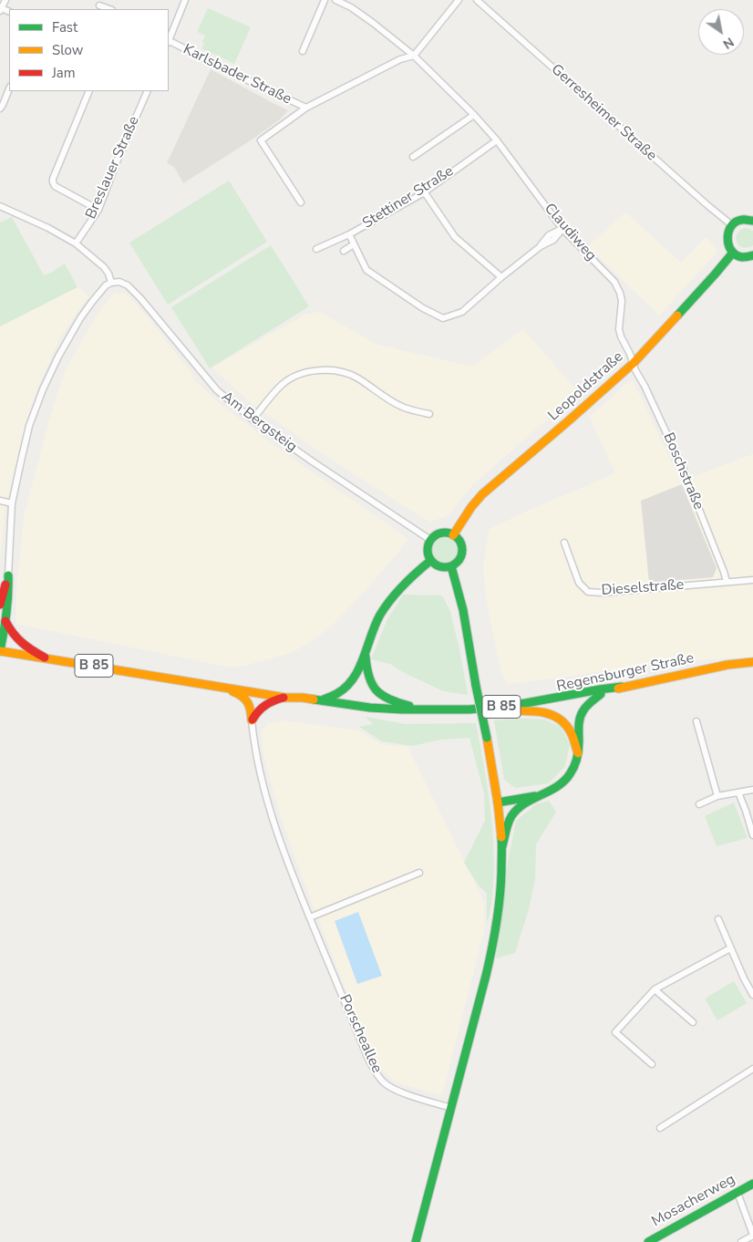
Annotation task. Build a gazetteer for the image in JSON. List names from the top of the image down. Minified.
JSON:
{"streets":{"main road":["Leopoldstraße","B 85","Regensburger Straße","Mosacherweg"],"street":["Karlsbader Straße","Gerresheimer Straße","Breslauer Straße","Stettiner Straße","Claudiweg","Am Bergsteig","Boschstraße","Dieselstraße","Porscheallee"]},"crossings":[["Stettiner Straße","Claudiweg"],["Claudiweg","Leopoldstraße"],["Claudiweg","Boschstraße"],["Leopoldstraße","Am Bergsteig"],["Leopoldstraße","Boschstraße"],["Boschstraße","Dieselstraße"],["B 85","Regensburger Straße"]],"legend":["Fast","Slow","Jam"],"north":"bottom right"}
